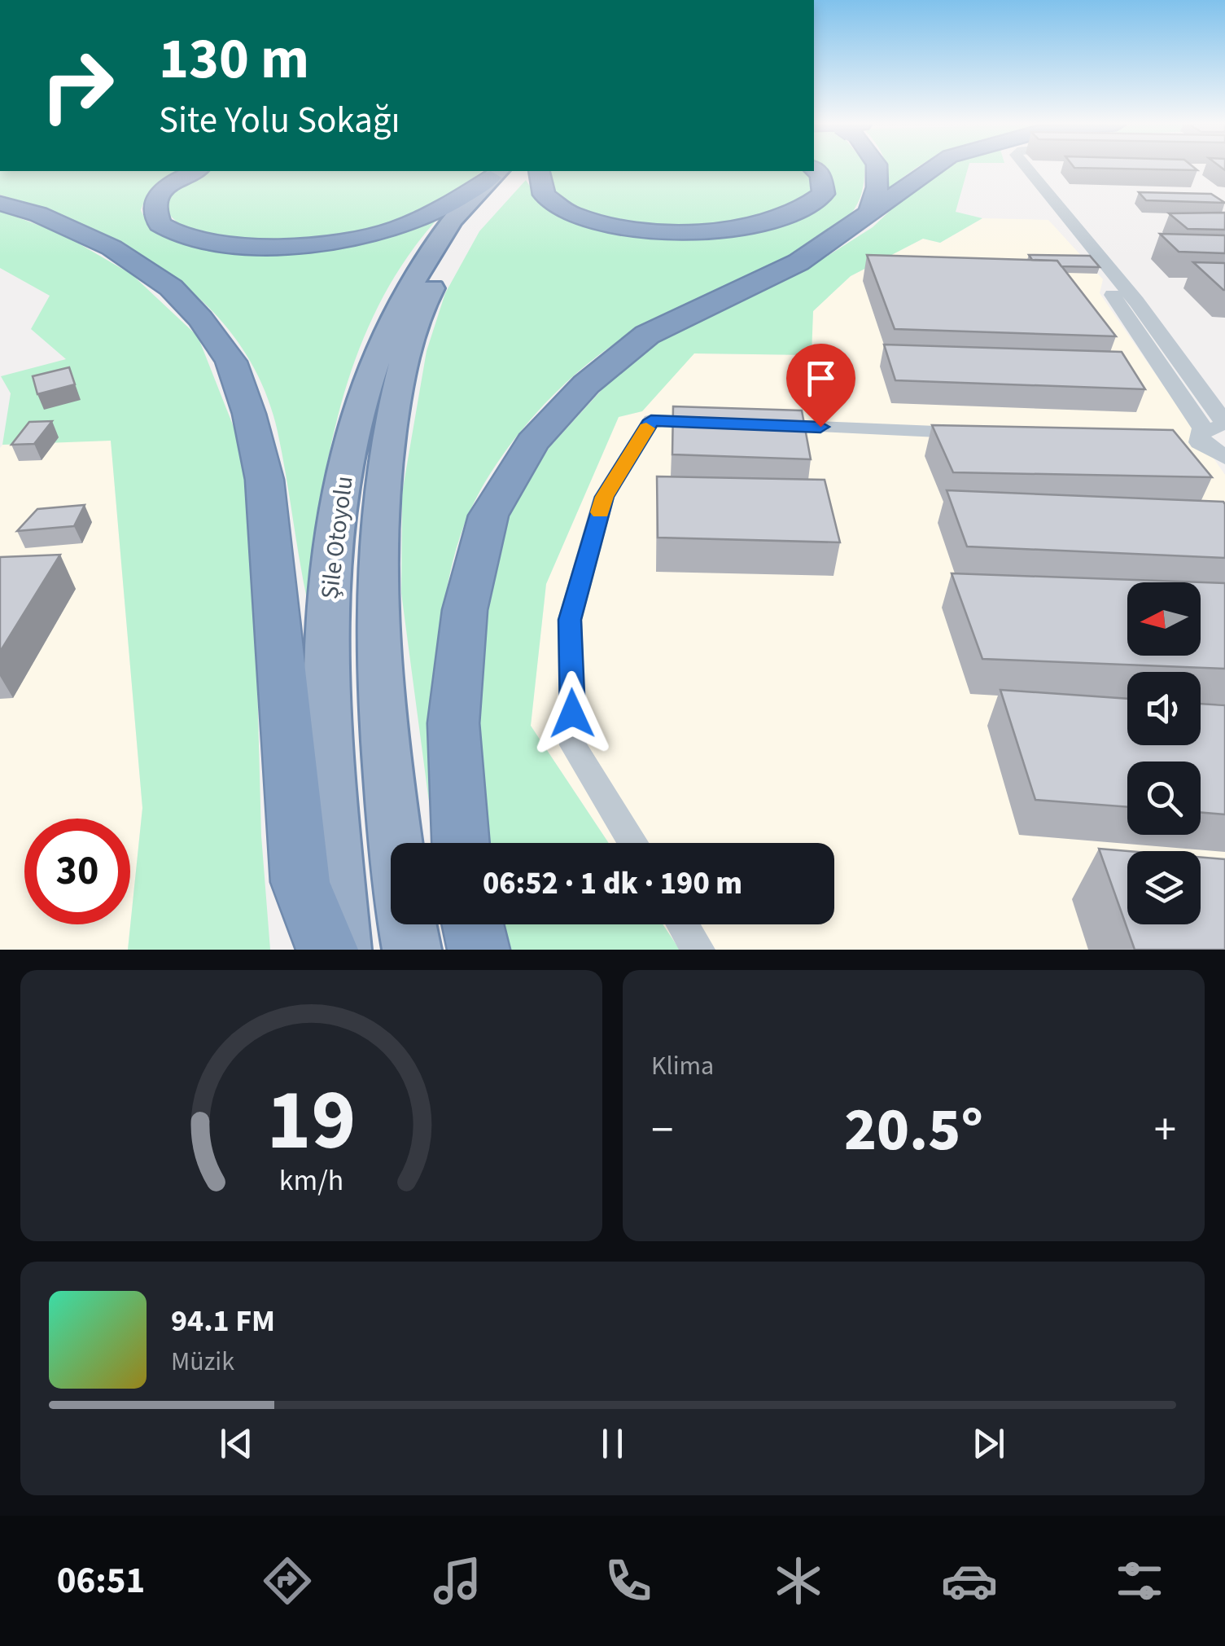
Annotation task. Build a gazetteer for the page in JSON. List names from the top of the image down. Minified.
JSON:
{"streets":{"highway":["Şile Otoyolu"]},"north":"left","page":{"turn":["130 m","Site Yolu Sokağı"],"limit":"30","trip":"06:52 · 1 dk · 190 m","tile":"Klima","heat":["−","20.5°","+"],"song":["94.1 FM","Müzik"],"tabs":"06:51","gauge":["19","km/h"]}}
